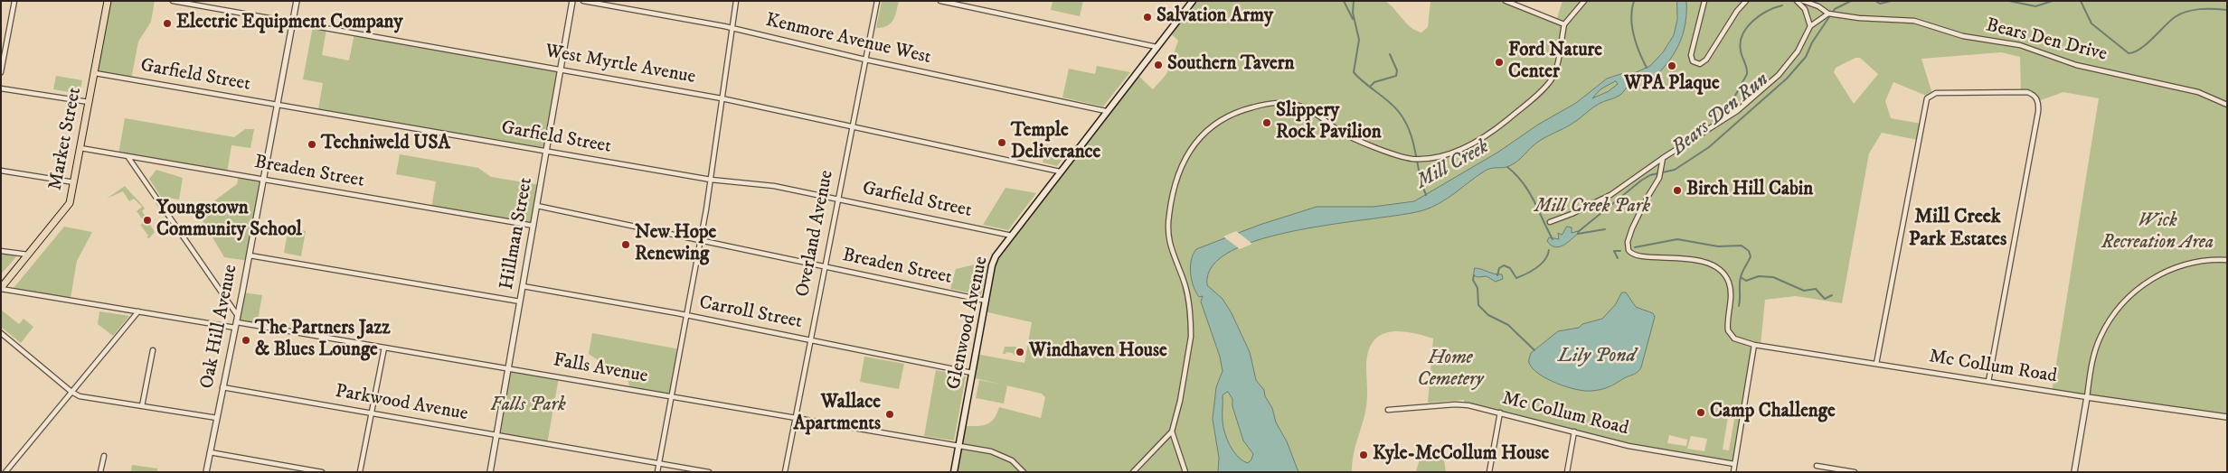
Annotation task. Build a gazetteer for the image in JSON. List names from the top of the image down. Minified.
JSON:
{"streets":{"main road":["Market Street","Glenwood Avenue"],"street":["Kenmore Avenue West","Bears Den Drive","West Myrtle Avenue","Garfield Street","Breaden Street","Hillman Street","Overland Avenue","Carroll Street","Oak Hill Avenue","Mc Collum Road","Falls Avenue","Parkwood Avenue"]},"crossings":[["Kenmore Avenue West","Overland Avenue"],["Kenmore Avenue West","Glenwood Avenue"],["West Myrtle Avenue","Hillman Street"],["West Myrtle Avenue","Overland Avenue"],["West Myrtle Avenue","Glenwood Avenue"],["West Myrtle Avenue","Oak Hill Avenue"],["Garfield Street","Market Street"],["Garfield Street","Hillman Street"],["Garfield Street","Overland Avenue"],["Garfield Street","Glenwood Avenue"],["Garfield Street","Oak Hill Avenue"],["Market Street","Breaden Street"],["Market Street","Falls Avenue"],["Breaden Street","Hillman Street"],["Breaden Street","Overland Avenue"],["Breaden Street","Glenwood Avenue"],["Breaden Street","Oak Hill Avenue"],["Hillman Street","Carroll Street"],["Hillman Street","Falls Avenue"],["Hillman Street","Parkwood Avenue"],["Overland Avenue","Carroll Street"],["Overland Avenue","Falls Avenue"],["Carroll Street","Glenwood Avenue"],["Glenwood Avenue","Falls Avenue"],["Oak Hill Avenue","Falls Avenue"],["Oak Hill Avenue","Parkwood Avenue"]],"districts":["Mill Creek Park Estates"],"water":["Bears Den Run","Mill Creek","Lily Pond"],"parks":["Mill Creek Park","Wick Recreation Area","Home Cemetery","Falls Park"],"places":["Salvation Army","Electric Equipment Company","Ford Nature Center","Southern Tavern","WPA Plaque","Slippery Rock Pavilion","Temple Deliverance","Techniweld USA","Birch Hill Cabin","Youngstown Community School","New Hope Renewing","The Partners Jazz & Blues Lounge","Windhaven House","Camp Challenge","Wallace Apartments","Kyle-McCollum House"]}
